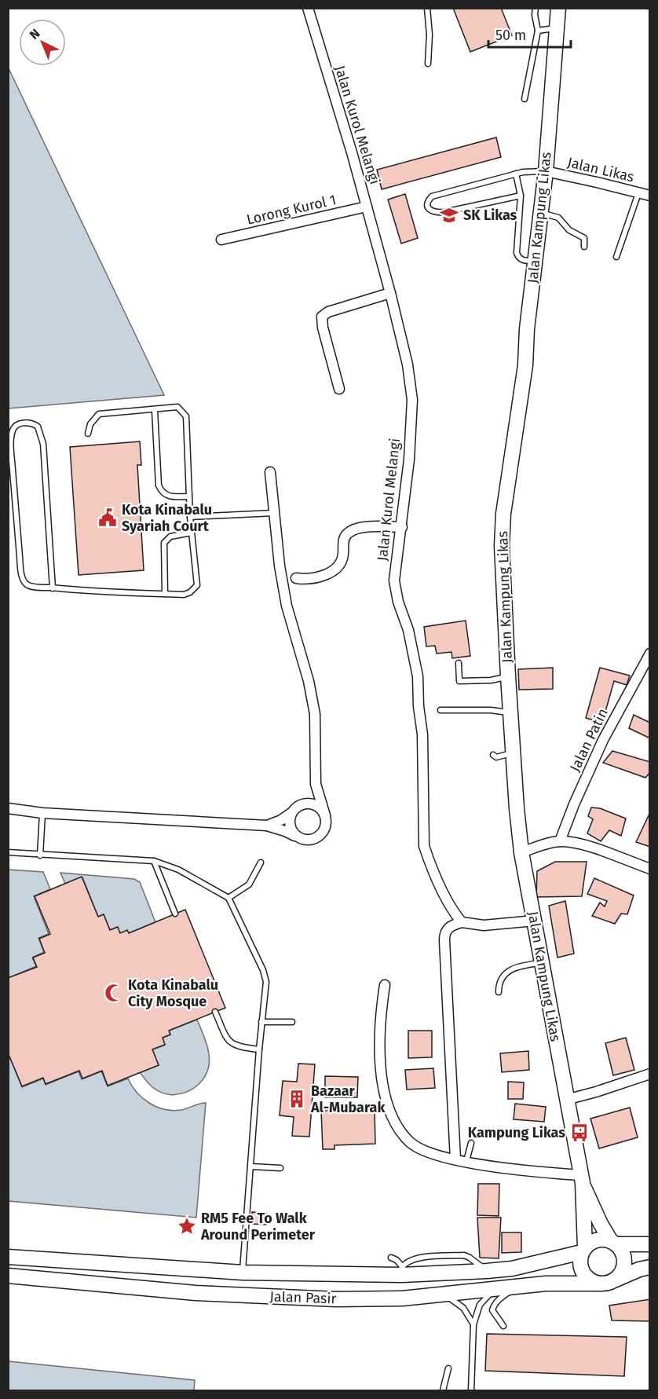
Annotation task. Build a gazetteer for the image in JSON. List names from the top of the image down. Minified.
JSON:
{"streets":{"main road":["Jalan Kampung Likas","Jalan Pasir"],"street":["Jalan Kurol Melangi","Jalan Likas","Lorong Kurol 1","Jalan Patin"]},"crossings":[["Jalan Kurol Melangi","Lorong Kurol 1"],["Jalan Likas","Jalan Kampung Likas"],["Jalan Kampung Likas","Jalan Pasir"]],"places":{"school or university":["SK Likas"],"public building":["Kota Kinabalu Syariah Court"],"mosque":["Kota Kinabalu City Mosque"],"building":["Bazaar Al-Mubarak"],"bus stop":["Kampung Likas"],"place":["RM5 Fee To Walk Around Perimeter"]},"scale_bar":"50 m","north":"top left"}
